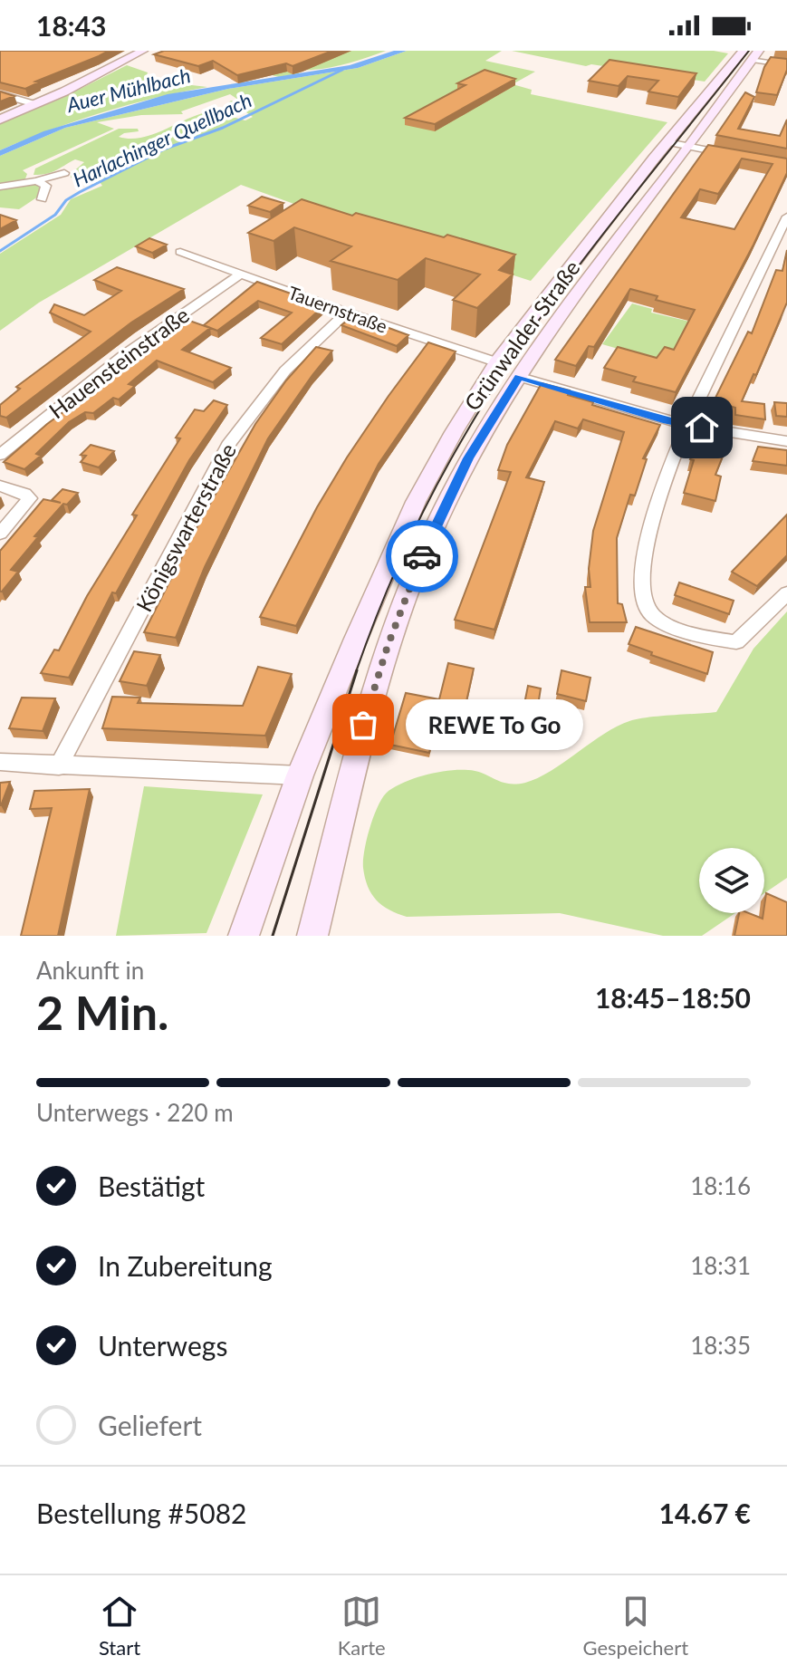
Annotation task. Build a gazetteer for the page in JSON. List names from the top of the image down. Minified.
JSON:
{"streets":{"main road":["Grünwalder Straße"],"street":["Tauernstraße","Hauensteinstraße","Königswarterstraße"]},"crossings":[["Tauernstraße","Grünwalder Straße"],["Tauernstraße","Hauensteinstraße"],["Tauernstraße","Königswarterstraße"]],"water":["Auer Mühlbach","Harlachinger Quellbach"],"places":["REWE To Go"],"page":{"status":"18:43","bubble":"REWE To Go","heading":["2 Min.","Ankunft in","18:45–18:50"],"panel":["Bestellung #5082","14.67 €"],"bar":"Unterwegs · 220 m","list":[["Bestätigt","18:16"],["In Zubereitung","18:31"],["Unterwegs","18:35"],"Geliefert"],"tabs":["Start","Karte","Gespeichert"]}}
